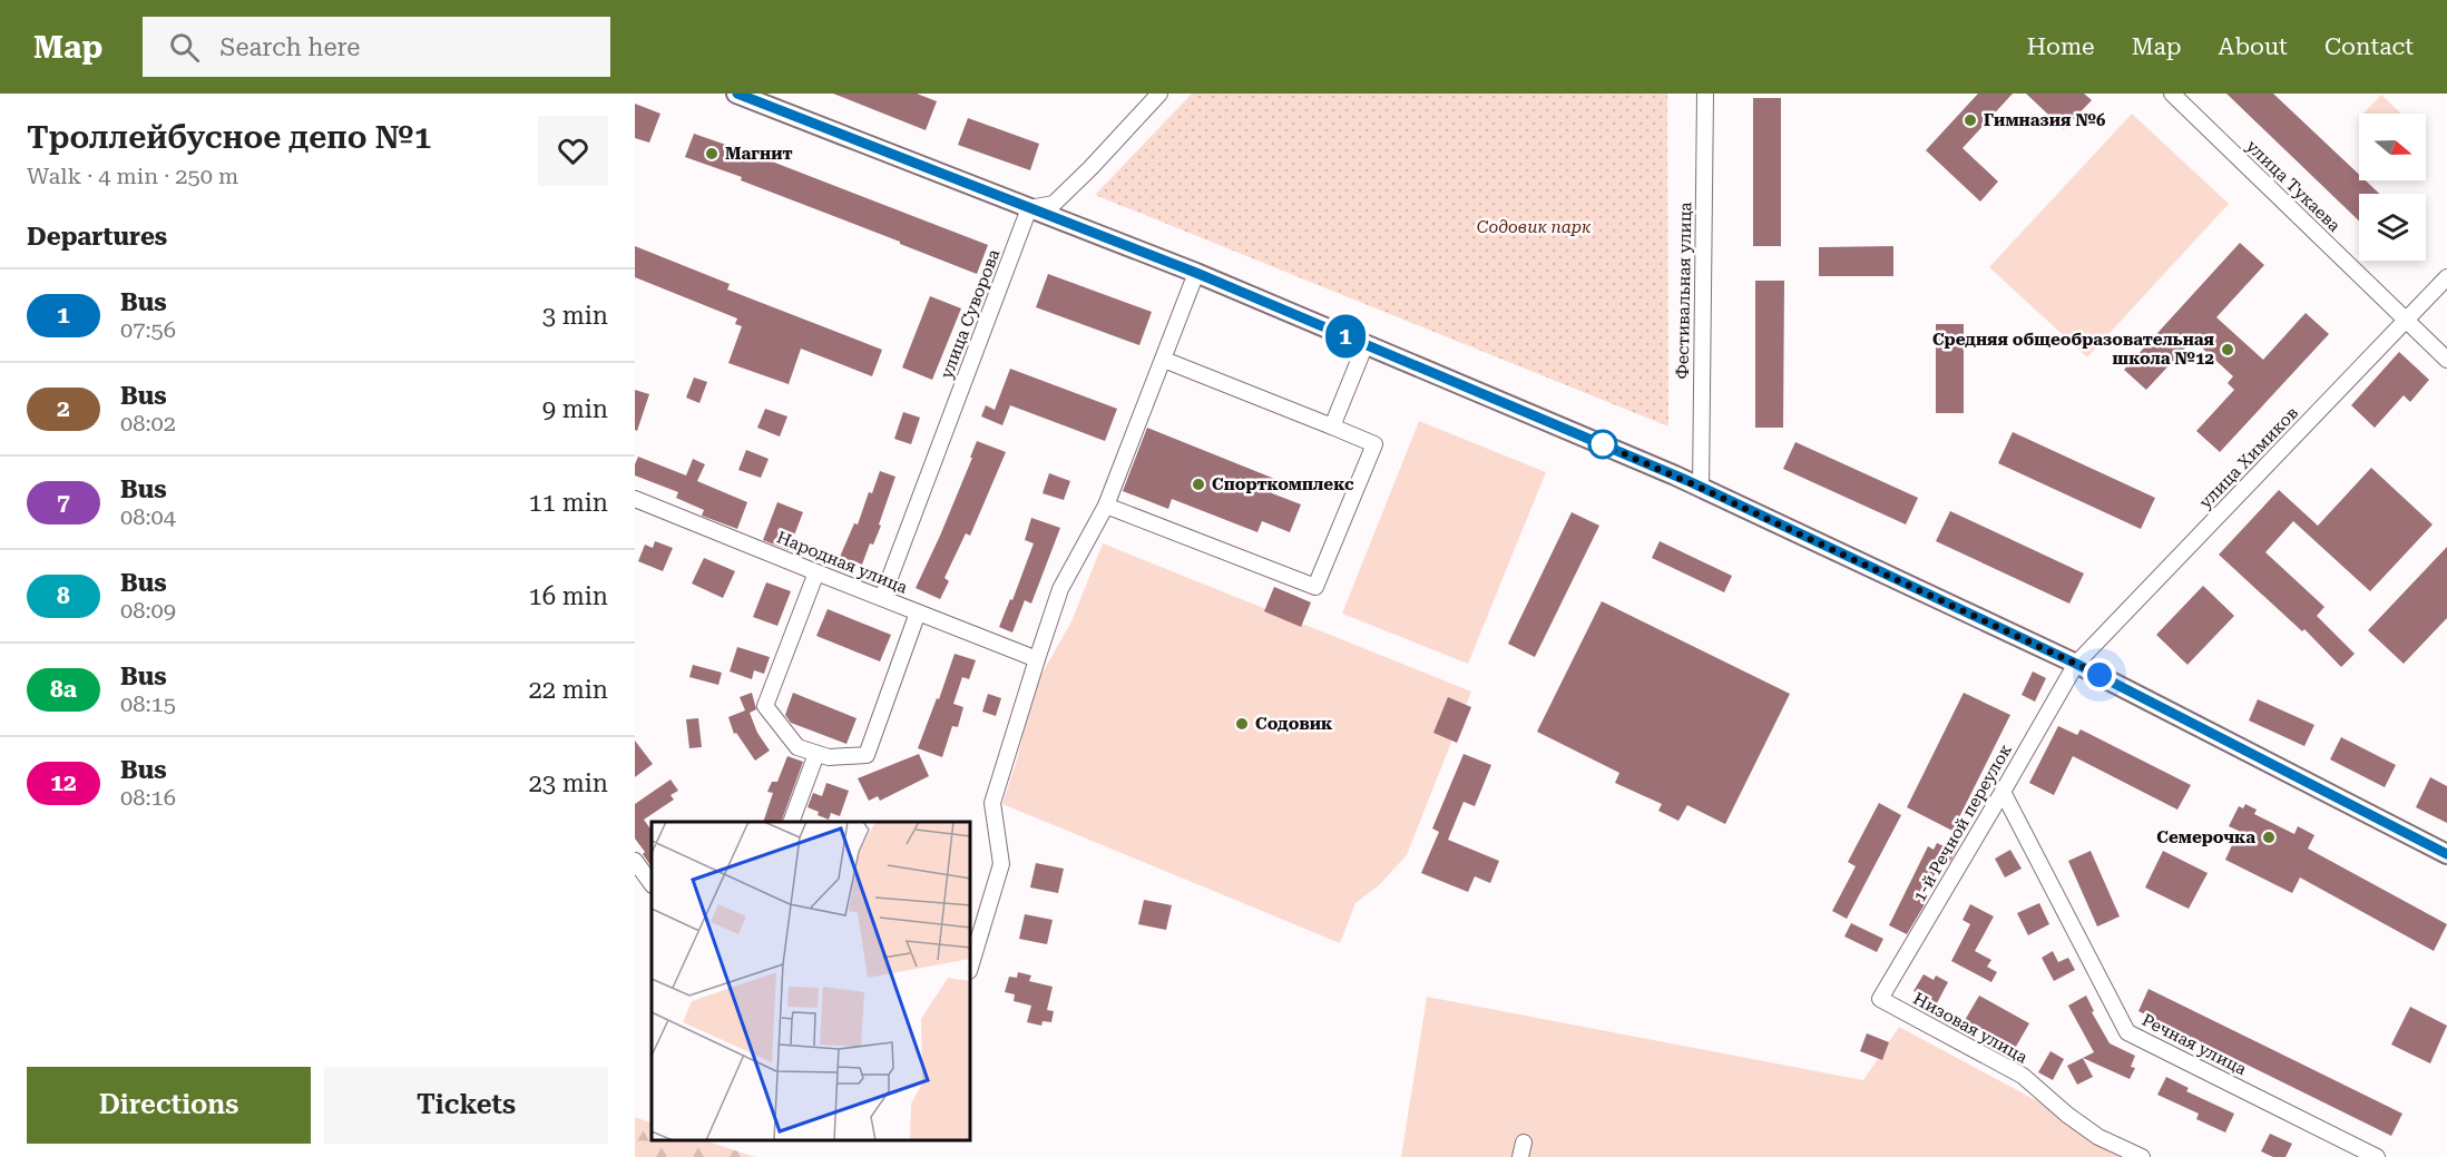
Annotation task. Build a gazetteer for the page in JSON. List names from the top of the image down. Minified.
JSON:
{"streets":{"street":["улица Тукаева","Фестивальная улица","улица Суворова","улица Химиков","Народная улица","1-й Речной переулок","Низовая улица","Речная улица"]},"crossings":[["улица Тукаева","улица Химиков"],["улица Суворова","Народная улица"],["улица Химиков","1-й Речной переулок"],["1-й Речной переулок","Низовая улица"],["1-й Речной переулок","Речная улица"]],"parks":["Содовик парк"],"places":["Гимназия №6","Магнит","Средняя общеобразовательная школа №12","Спорткомплекс","Содовик","Семерочка"],"lines":["bus line 1"],"north":"right","page":{"header":"Map","search":"Search here","nav":["Home","Map","About","Contact"],"heading":[["Троллейбусное депо №1","Walk · 4 min · 250 m"],"Departures"],"on_map":"1","list":[{"mark":"1","name":"Bus","note":"07:56","value":"3 min"},{"mark":"2","name":"Bus","note":"08:02","value":"9 min"},{"mark":"7","name":"Bus","note":"08:04","value":"11 min"},{"mark":"8","name":"Bus","note":"08:09","value":"16 min"},{"mark":"8а","name":"Bus","note":"08:15","value":"22 min"},{"mark":"12","name":"Bus","note":"08:16","value":"23 min"}],"buttons":["Directions","Tickets"]}}
